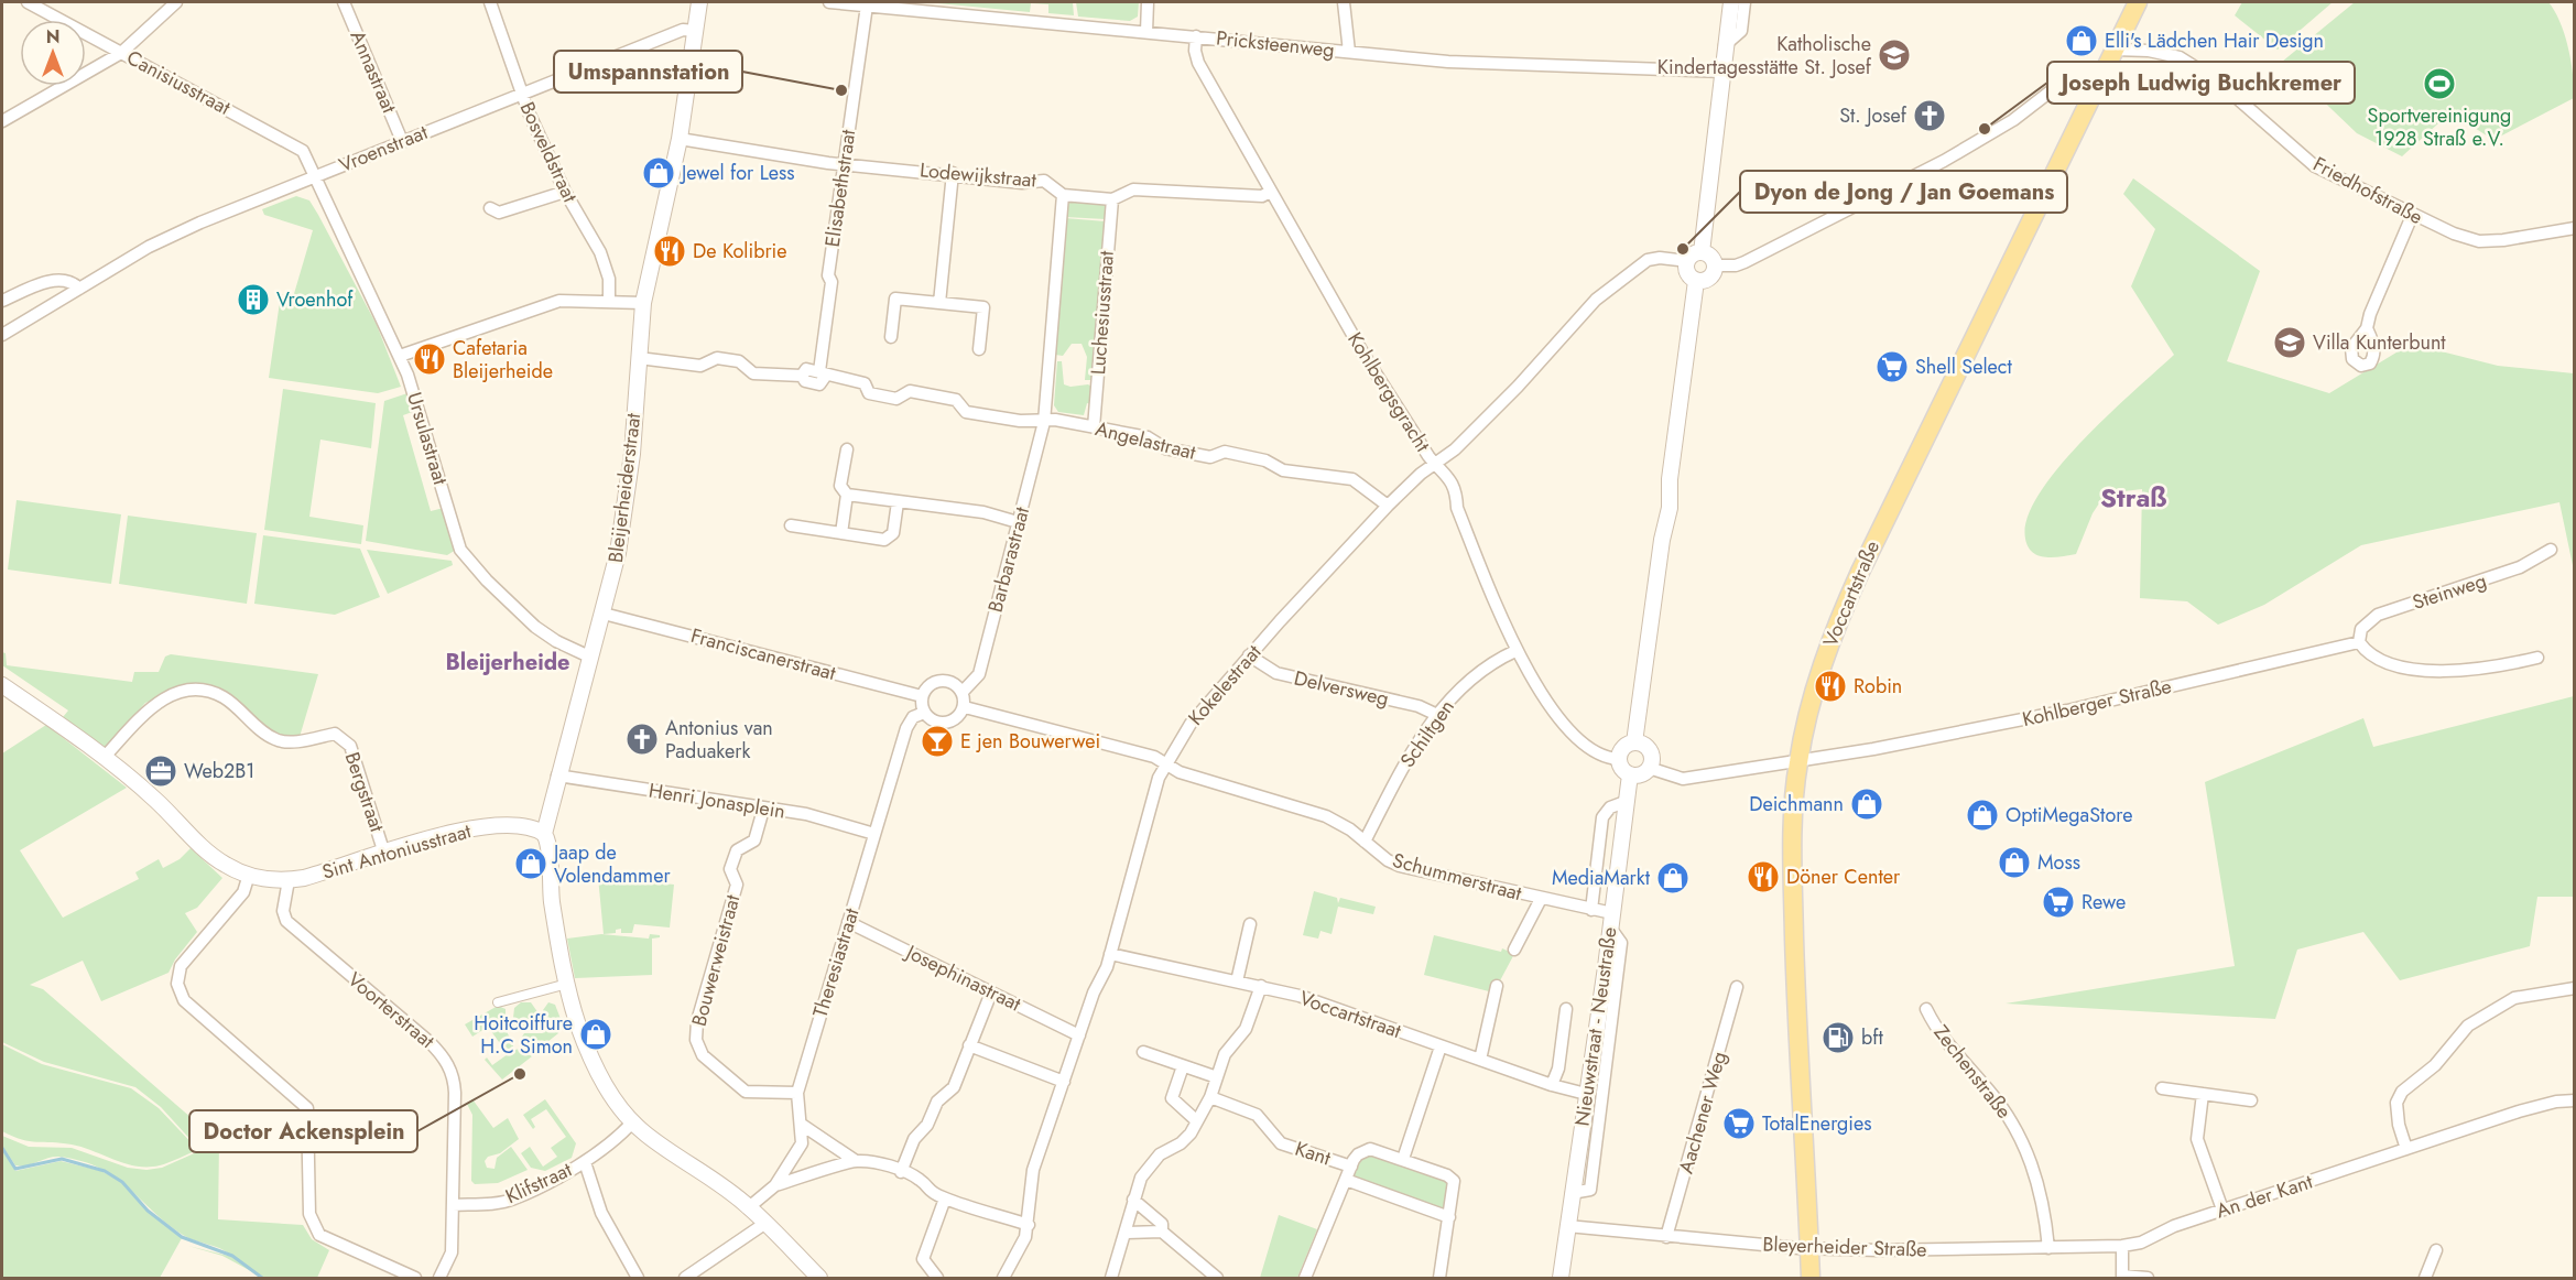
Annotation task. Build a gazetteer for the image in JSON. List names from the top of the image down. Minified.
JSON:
{"streets":{"main road":["Voccartstraße"],"street":["Pricksteenweg","Annastraat","Canisiusstraat","Vroenstraat","Bosveldstraat","Lodewijkstraat","Elisabethstraat","Friedhofstraße","Luchesiusstraat","Kohlbergsgracht","Ursulastraat","Angelastraat","Bleijerheiderstraat","Barbarastraat","Steinweg","Franciscanerstraat","Kokelestraat","Delversweg","Kohlberger Straße","Schiltgen","Bergstraat","Henri Jonasplein","Sint Antoniusstraat","Schummerstraat","Bouwerweistraat","Theresiastraat","Josephinastraat","Voorterstraat","Voccartstraat","Nieuwstraat - Neustraße","Zechenstraße","Aachener Weg","Kant","Klifstraat","An der Kant","Bleyerheider Straße"]},"crossings":[["Pricksteenweg","Elisabethstraat"],["Pricksteenweg","Kohlbergsgracht"],["Annastraat","Vroenstraat"],["Canisiusstraat","Vroenstraat"],["Canisiusstraat","Ursulastraat"],["Vroenstraat","Bosveldstraat"],["Vroenstraat","Ursulastraat"],["Vroenstraat","Bleijerheiderstraat"],["Lodewijkstraat","Elisabethstraat"],["Lodewijkstraat","Luchesiusstraat"],["Lodewijkstraat","Kohlbergsgracht"],["Lodewijkstraat","Bleijerheiderstraat"],["Elisabethstraat","Angelastraat"],["Friedhofstraße","Voccartstraße"],["Luchesiusstraat","Angelastraat"],["Kohlbergsgracht","Kokelestraat"],["Kohlbergsgracht","Kohlberger Straße"],["Kohlbergsgracht","Schiltgen"],["Kohlbergsgracht","Nieuwstraat - Neustraße"],["Ursulastraat","Bleijerheiderstraat"],["Angelastraat","Bleijerheiderstraat"],["Angelastraat","Barbarastraat"],["Angelastraat","Kokelestraat"],["Bleijerheiderstraat","Franciscanerstraat"],["Bleijerheiderstraat","Henri Jonasplein"],["Bleijerheiderstraat","Sint Antoniusstraat"],["Bleijerheiderstraat","Theresiastraat"],["Bleijerheiderstraat","Klifstraat"],["Barbarastraat","Franciscanerstraat"],["Barbarastraat","Theresiastraat"],["Steinweg","Kohlberger Straße"],["Voccartstraße","Kohlberger Straße"],["Voccartstraße","Bleyerheider Straße"],["Franciscanerstraat","Theresiastraat"],["Kokelestraat","Delversweg"],["Kokelestraat","Schummerstraat"],["Kokelestraat","Josephinastraat"],["Kokelestraat","Voccartstraat"],["Delversweg","Schiltgen"],["Kohlberger Straße","Nieuwstraat - Neustraße"],["Schiltgen","Schummerstraat"],["Bergstraat","Sint Antoniusstraat"],["Henri Jonasplein","Bouwerweistraat"],["Henri Jonasplein","Theresiastraat"],["Sint Antoniusstraat","Voorterstraat"],["Schummerstraat","Nieuwstraat - Neustraße"],["Bouwerweistraat","Theresiastraat"],["Theresiastraat","Josephinastraat"],["Voorterstraat","Klifstraat"],["Voccartstraat","Nieuwstraat - Neustraße"],["Nieuwstraat - Neustraße","Bleyerheider Straße"],["Zechenstraße","Bleyerheider Straße"],["Aachener Weg","Bleyerheider Straße"],["An der Kant","Bleyerheider Straße"]],"districts":["Straß","Bleijerheide"],"places":{"shop":["Elli's Lädchen Hair Design","Jewel for Less","Deichmann","OptiMegaStore","Moss","Jaap de Volendammer","MediaMarkt","Hoitcoiffure H.C Simon"],"school or university":["Katholische Kindertagesstätte St. Josef","Villa Kunterbunt"],"sports":["Sportvereinigung 1928 Straß e.V."],"other":["Umspannstation","Joseph Ludwig Buchkremer","Dyon de Jong / Jan Goemans","Doctor Ackensplein"],"church":["St. Josef","Antonius van Paduakerk"],"restaurant":["De Kolibrie","Cafetaria Bleijerheide","Robin","Döner Center"],"building":["Vroenhof"],"supermarket":["Shell Select","Rewe","TotalEnergies"],"bar":["E jen Bouwerwei"],"office":["Web2B1"],"fuel station":["bft"]},"north":"top"}
